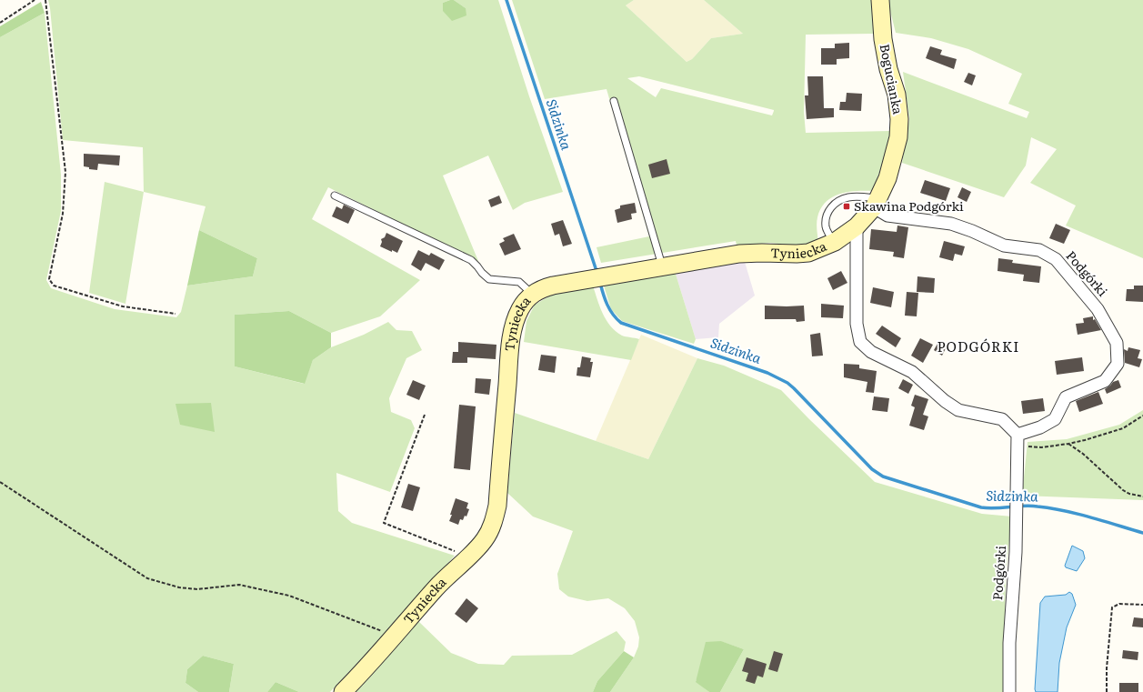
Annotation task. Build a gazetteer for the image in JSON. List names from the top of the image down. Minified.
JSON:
{"streets":{"street":["Bogucianka","Tyniecka","Podgórki"]},"crossings":[["Bogucianka","Tyniecka"],["Tyniecka","Podgórki"]],"districts":["PODGÓRKI"],"water":["Sidzinka"],"places":{"transit":["Skawina Podgórki"]}}
